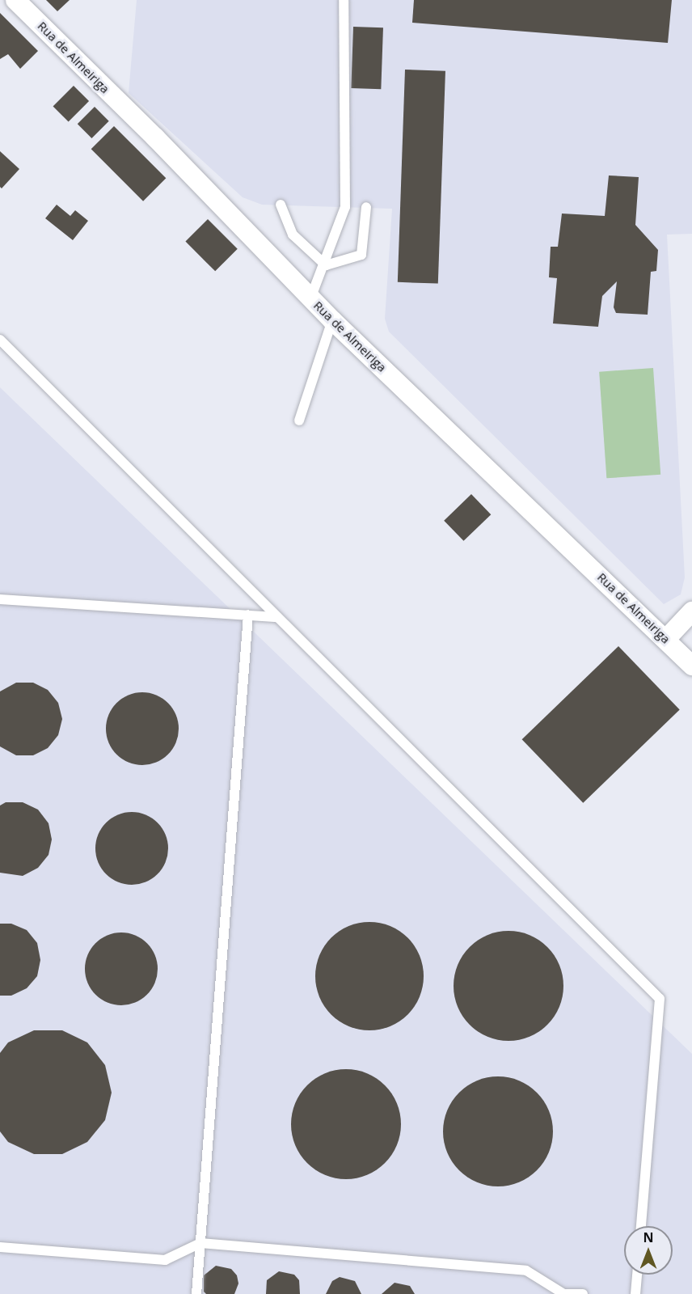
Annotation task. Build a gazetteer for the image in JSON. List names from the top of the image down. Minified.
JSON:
{"streets":{"street":["Rua de Almeiriga"]},"north":"top"}
